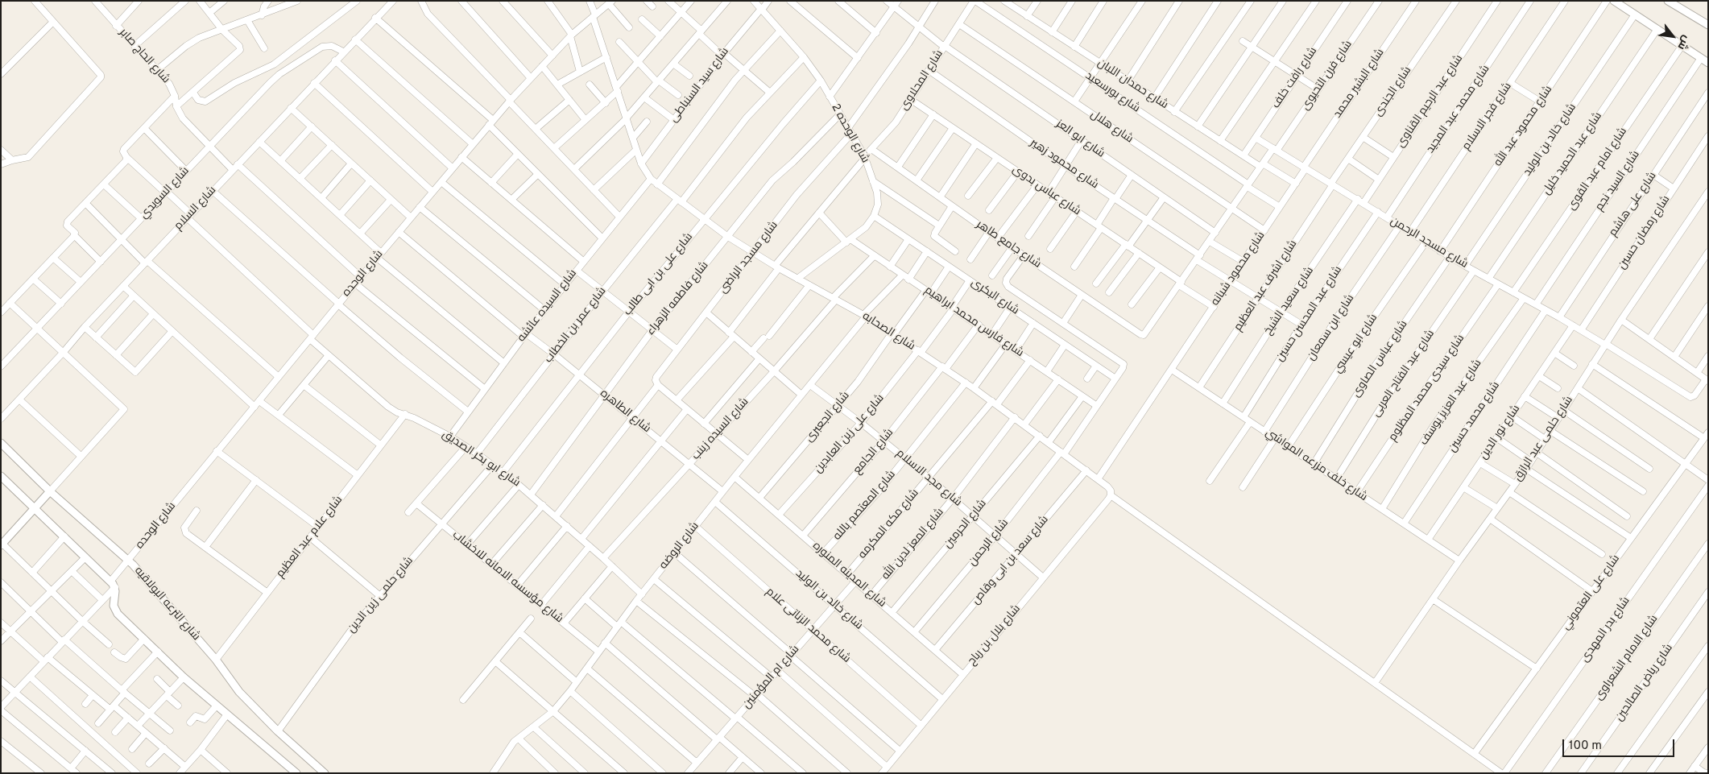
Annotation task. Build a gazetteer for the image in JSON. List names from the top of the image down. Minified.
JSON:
{"streets":{"street":["شارع الحاج صابر","شارع فرن التحيوى","شارع رافت خلف","شارع المحلاوى","شارع البشير محمد","شارع حمدان اللبان","شارع سيد السنباطى","شارع الجندى","شارع بورسعيد","شارع عبد الرحيم القناوى","شارع محمد عبد المجيد","شارع فجر الاسلام","شارع محمود عبد الله","شارع هلال","شارع الوحده 2","شارع ابو العز","شارع خالد بن الوليد","شارع عبد الحميد خليل","شارع محمود زهير","شارع امام عبد القوى","شارع السيد نجم","شارع عباس بدوى","شارع السويدي","شارع على هاشم","شارع السلام","شارع رمضان حسين","شارع مسجد الرحمن","شارع جامع طاهر","شارع مسجد الراضى","شارع محمود شبانه","شارع الوحده","شارع على بن ابى طالب","شارع اشرف عبد العظيم","شارع البكرى","شارع فاطمه الزهراء","شارع سعيد الشيخ","شارع السيده عائشه","شارع عبد المحسن حسين","شارع فارس محمد ابراهيم","شارع عمر بن الخطاب","شارع ابن سمعان","شارع الصحابه","شارع ابو عيسي","شارع عباس الصاوى","شارع عبد الفتاح العربى","شارع سيدى محمد المظلوم","شارع عبد العزيز يوسف","شارع الطاهره","شارع الجعبرى","شارع محمد حسين","شارع السيده زينب","شارع نور الدين","شارع على زين العابدين","شارع حلمى عبد الرازق","شارع الجامع","شارع ابو بكر الصديق","شارع خلف مزرعه المواشي","شارع مجد الاسلام","شارع المعتصم بالله","شارع مكه المكرمه","شارع الحرمين","شارع علام عبد العظيم","شارع الرحمن","شارع المعز لدين الله","شارع الروضه","شارع سعد بن ابى وقاص","شارع المدينه المنوره","شارع مؤسسه الامانه للاخشاب","شارع على العتموني","شارع حلمى زين الدين","شارع الترعه البولاقيه","شارع محمد الزناتى علام","شارع بدر المهدى","شارع بلال بن رباح","شارع الامام الشعراوى","شارع ام المؤمنين","شارع رياض الصالحين"]},"crossings":[["شارع الحاج صابر","شارع السويدي"],["شارع الحاج صابر","شارع السلام"],["شارع فرن التحيوى","شارع حمدان اللبان"],["شارع فرن التحيوى","شارع بورسعيد"],["شارع فرن التحيوى","شارع هلال"],["شارع فرن التحيوى","شارع ابو العز"],["شارع فرن التحيوى","شارع محمود زهير"],["شارع فرن التحيوى","شارع عباس بدوى"],["شارع فرن التحيوى","شارع مسجد الرحمن"],["شارع فرن التحيوى","شارع جامع طاهر"],["شارع رافت خلف","شارع حمدان اللبان"],["شارع رافت خلف","شارع مسجد الرحمن"],["شارع المحلاوى","شارع بورسعيد"],["شارع المحلاوى","شارع هلال"],["شارع المحلاوى","شارع الوحده 2"],["شارع المحلاوى","شارع ابو العز"],["شارع المحلاوى","شارع محمود زهير"],["شارع المحلاوى","شارع عباس بدوى"],["شارع المحلاوى","شارع جامع طاهر"],["شارع المحلاوى","شارع فارس محمد ابراهيم"],["شارع المحلاوى","شارع الصحابه"],["شارع البشير محمد","شارع مسجد الرحمن"],["شارع البشير محمد","شارع محمود شبانه"],["شارع حمدان اللبان","شارع محمود شبانه"],["شارع سيد السنباطى","شارع الوحده 2"],["شارع سيد السنباطى","شارع الصحابه"],["شارع الجندى","شارع مسجد الرحمن"],["شارع الجندى","شارع اشرف عبد العظيم"],["شارع بورسعيد","شارع محمود شبانه"],["شارع عبد الرحيم القناوى","شارع مسجد الرحمن"],["شارع عبد الرحيم القناوى","شارع سعيد الشيخ"],["شارع محمد عبد المجيد","شارع مسجد الرحمن"],["شارع فجر الاسلام","شارع مسجد الرحمن"],["شارع محمود عبد الله","شارع مسجد الرحمن"],["شارع هلال","شارع محمود شبانه"],["شارع الوحده 2","شارع مسجد الراضى"],["شارع الوحده 2","شارع على بن ابى طالب"],["شارع الوحده 2","شارع البكرى"],["شارع الوحده 2","شارع فاطمه الزهراء"],["شارع الوحده 2","شارع عمر بن الخطاب"],["شارع ابو العز","شارع مسجد الراضى"],["شارع خالد بن الوليد","شارع مسجد الرحمن"],["شارع خالد بن الوليد","شارع الروضه"],["شارع خالد بن الوليد","شارع بلال بن رباح"],["شارع خالد بن الوليد","شارع ام المؤمنين"],["شارع عبد الحميد خليل","شارع مسجد الرحمن"],["شارع محمود زهير","شارع محمود شبانه"],["شارع محمود زهير","شارع اشرف عبد العظيم"],["شارع محمود زهير","شارع سعيد الشيخ"],["شارع محمود زهير","شارع عبد المحسن حسين"],["شارع امام عبد القوى","شارع مسجد الرحمن"],["شارع السيد نجم","شارع مسجد الرحمن"],["شارع عباس بدوى","شارع محمود شبانه"],["شارع السويدي","شارع السلام"],["شارع السويدي","شارع ابو بكر الصديق"],["شارع على هاشم","شارع مسجد الرحمن"],["شارع السلام","شارع ابو بكر الصديق"],["شارع رمضان حسين","شارع مسجد الرحمن"],["شارع مسجد الرحمن","شارع محمود شبانه"],["شارع مسجد الرحمن","شارع اشرف عبد العظيم"],["شارع مسجد الرحمن","شارع سعيد الشيخ"],["شارع مسجد الرحمن","شارع عبد المحسن حسين"],["شارع مسجد الرحمن","شارع ابن سمعان"],["شارع مسجد الرحمن","شارع ابو عيسي"],["شارع مسجد الرحمن","شارع عباس الصاوى"],["شارع مسجد الرحمن","شارع عبد الفتاح العربى"],["شارع مسجد الرحمن","شارع سيدى محمد المظلوم"],["شارع مسجد الرحمن","شارع عبد العزيز يوسف"],["شارع مسجد الرحمن","شارع محمد حسين"],["شارع مسجد الرحمن","شارع نور الدين"],["شارع مسجد الرحمن","شارع حلمى عبد الرازق"],["شارع مسجد الراضى","شارع الصحابه"],["شارع محمود شبانه","شارع الصحابه"],["شارع محمود شبانه","شارع خلف مزرعه المواشي"],["شارع الوحده","شارع الصحابه"],["شارع الوحده","شارع الطاهره"],["شارع الوحده","شارع ابو بكر الصديق"],["شارع الوحده","شارع الترعه البولاقيه"],["شارع على بن ابى طالب","شارع الصحابه"],["شارع على بن ابى طالب","شارع الطاهره"],["شارع على بن ابى طالب","شارع ابو بكر الصديق"],["شارع اشرف عبد العظيم","شارع خلف مزرعه المواشي"],["شارع البكرى","شارع الجعبرى"],["شارع البكرى","شارع على زين العابدين"],["شارع البكرى","شارع الرحمن"],["شارع فاطمه الزهراء","شارع الصحابه"],["شارع فاطمه الزهراء","شارع الطاهره"],["شارع فاطمه الزهراء","شارع ابو بكر الصديق"],["شارع سعيد الشيخ","شارع خلف مزرعه المواشي"],["شارع السيده عائشه","شارع الصحابه"],["شارع السيده عائشه","شارع الطاهره"],["شارع السيده عائشه","شارع ابو بكر الصديق"],["شارع عبد المحسن حسين","شارع خلف مزرعه المواشي"],["شارع فارس محمد ابراهيم","شارع الجعبرى"],["شارع فارس محمد ابراهيم","شارع على زين العابدين"],["شارع فارس محمد ابراهيم","شارع الجامع"],["شارع فارس محمد ابراهيم","شارع مكه المكرمه"],["شارع فارس محمد ابراهيم","شارع الرحمن"],["شارع فارس محمد ابراهيم","شارع الروضه"],["شارع عمر بن الخطاب","شارع الصحابه"],["شارع عمر بن الخطاب","شارع الطاهره"],["شارع عمر بن الخطاب","شارع ابو بكر الصديق"],["شارع ابن سمعان","شارع خلف مزرعه المواشي"],["شارع الصحابه","شارع الجعبرى"],["شارع الصحابه","شارع السيده زينب"],["شارع الصحابه","شارع على زين العابدين"],["شارع الصحابه","شارع حلمى عبد الرازق"],["شارع الصحابه","شارع الجامع"],["شارع الصحابه","شارع المعتصم بالله"],["شارع الصحابه","شارع مكه المكرمه"],["شارع الصحابه","شارع الحرمين"],["شارع الصحابه","شارع الرحمن"],["شارع الصحابه","شارع المعز لدين الله"],["شارع الصحابه","شارع الروضه"],["شارع الصحابه","شارع سعد بن ابى وقاص"],["شارع الصحابه","شارع على العتموني"],["شارع الصحابه","شارع بلال بن رباح"],["شارع ابو عيسي","شارع خلف مزرعه المواشي"],["شارع عباس الصاوى","شارع خلف مزرعه المواشي"],["شارع عبد الفتاح العربى","شارع خلف مزرعه المواشي"],["شارع سيدى محمد المظلوم","شارع خلف مزرعه المواشي"],["شارع عبد العزيز يوسف","شارع خلف مزرعه المواشي"],["شارع الطاهره","شارع السيده زينب"],["شارع الطاهره","شارع الروضه"],["شارع الجعبرى","شارع مجد الاسلام"],["شارع الجعبرى","شارع المدينه المنوره"],["شارع محمد حسين","شارع خلف مزرعه المواشي"],["شارع السيده زينب","شارع ابو بكر الصديق"],["شارع نور الدين","شارع خلف مزرعه المواشي"],["شارع على زين العابدين","شارع مجد الاسلام"],["شارع على زين العابدين","شارع المدينه المنوره"],["شارع حلمى عبد الرازق","شارع خلف مزرعه المواشي"],["شارع الجامع","شارع مجد الاسلام"],["شارع الجامع","شارع المدينه المنوره"],["شارع ابو بكر الصديق","شارع علام عبد العظيم"],["شارع ابو بكر الصديق","شارع الروضه"],["شارع ابو بكر الصديق","شارع حلمى زين الدين"],["شارع مجد الاسلام","شارع المعتصم بالله"],["شارع مجد الاسلام","شارع مكه المكرمه"],["شارع مجد الاسلام","شارع الحرمين"],["شارع مجد الاسلام","شارع الرحمن"],["شارع مجد الاسلام","شارع المعز لدين الله"],["شارع مجد الاسلام","شارع الروضه"],["شارع مجد الاسلام","شارع سعد بن ابى وقاص"],["شارع مجد الاسلام","شارع بلال بن رباح"],["شارع المعتصم بالله","شارع المدينه المنوره"],["شارع مكه المكرمه","شارع المدينه المنوره"],["شارع الحرمين","شارع المدينه المنوره"],["شارع علام عبد العظيم","شارع الترعه البولاقيه"],["شارع الرحمن","شارع المدينه المنوره"],["شارع المعز لدين الله","شارع المدينه المنوره"],["شارع الروضه","شارع المدينه المنوره"],["شارع الروضه","شارع مؤسسه الامانه للاخشاب"],["شارع الروضه","شارع محمد الزناتى علام"],["شارع سعد بن ابى وقاص","شارع المدينه المنوره"],["شارع المدينه المنوره","شارع بلال بن رباح"],["شارع المدينه المنوره","شارع ام المؤمنين"],["شارع مؤسسه الامانه للاخشاب","شارع حلمى زين الدين"],["شارع حلمى زين الدين","شارع الترعه البولاقيه"],["شارع محمد الزناتى علام","شارع بلال بن رباح"],["شارع محمد الزناتى علام","شارع ام المؤمنين"]],"scale_bar":"100 m","north":"bottom right"}
